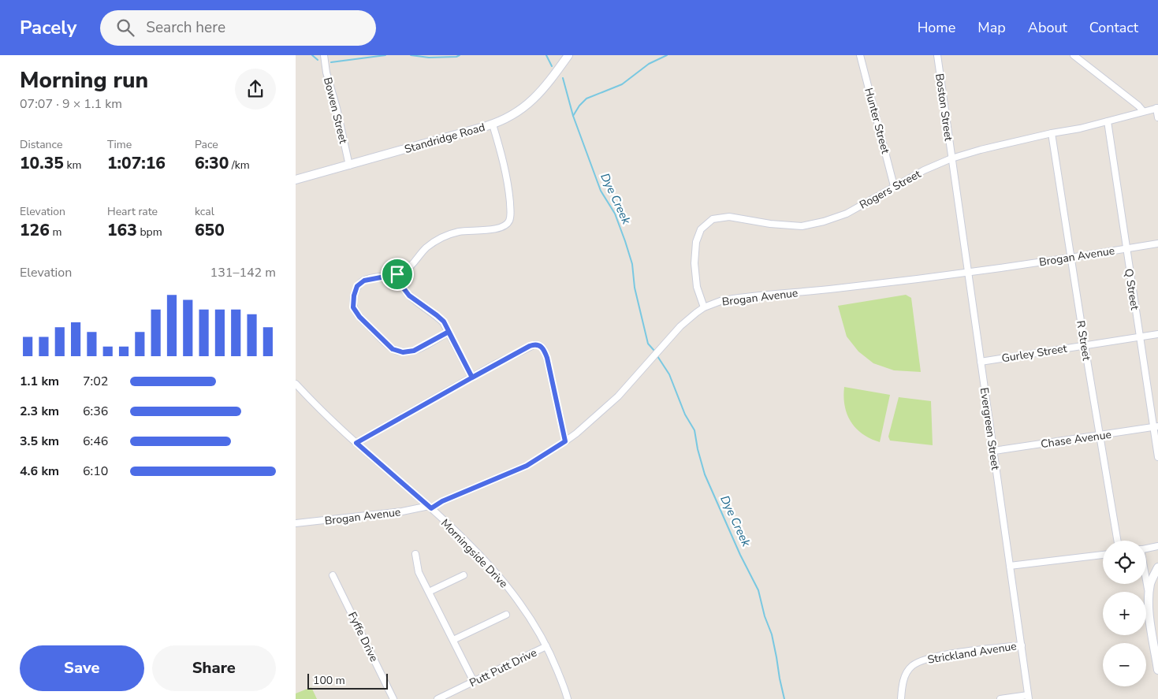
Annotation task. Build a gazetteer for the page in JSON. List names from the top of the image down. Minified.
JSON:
{"streets":{"street":["Boston Street","Bowen Street","Hunter Street","Standridge Road","Rogers Street","Brogan Avenue","Q Street","R Street","Gurley Street","Evergreen Street","Chase Avenue","Morningside Drive","Fyffe Drive","Strickland Avenue","Putt Putt Drive"]},"crossings":[["Boston Street","Rogers Street"],["Boston Street","Evergreen Street"],["Bowen Street","Standridge Road"],["Hunter Street","Rogers Street"],["Rogers Street","Brogan Avenue"],["Rogers Street","Q Street"],["Rogers Street","R Street"],["Rogers Street","Evergreen Street"],["Brogan Avenue","Q Street"],["Brogan Avenue","R Street"],["Brogan Avenue","Evergreen Street"],["Brogan Avenue","Morningside Drive"],["Q Street","Gurley Street"],["Q Street","Chase Avenue"],["R Street","Gurley Street"],["R Street","Chase Avenue"],["Gurley Street","Evergreen Street"],["Evergreen Street","Chase Avenue"],["Evergreen Street","Strickland Avenue"],["Morningside Drive","Putt Putt Drive"]],"water":["Dye Creek"],"scale_bar":"100 m","page":{"header":"Pacely","search":"Search here","nav":["Home","Map","About","Contact"],"heading":["Morning run","07:07 · 9 × 1.1 km"],"stats":[["Distance","10.35 km"],["Time","1:07:16"],["Pace","6:30 /km"],["Elevation","126 m"],["Heart rate","163 bpm"],["kcal","650"]],"chart":["Elevation","131–142 m"],"list":[{"name":"1.1 km","note":"7:02"},{"name":"2.3 km","note":"6:36"},{"name":"3.5 km","note":"6:46"},{"name":"4.6 km","note":"6:10"}],"map_buttons":["+","−"],"buttons":["Save","Share"],"scale":"100 m"}}
